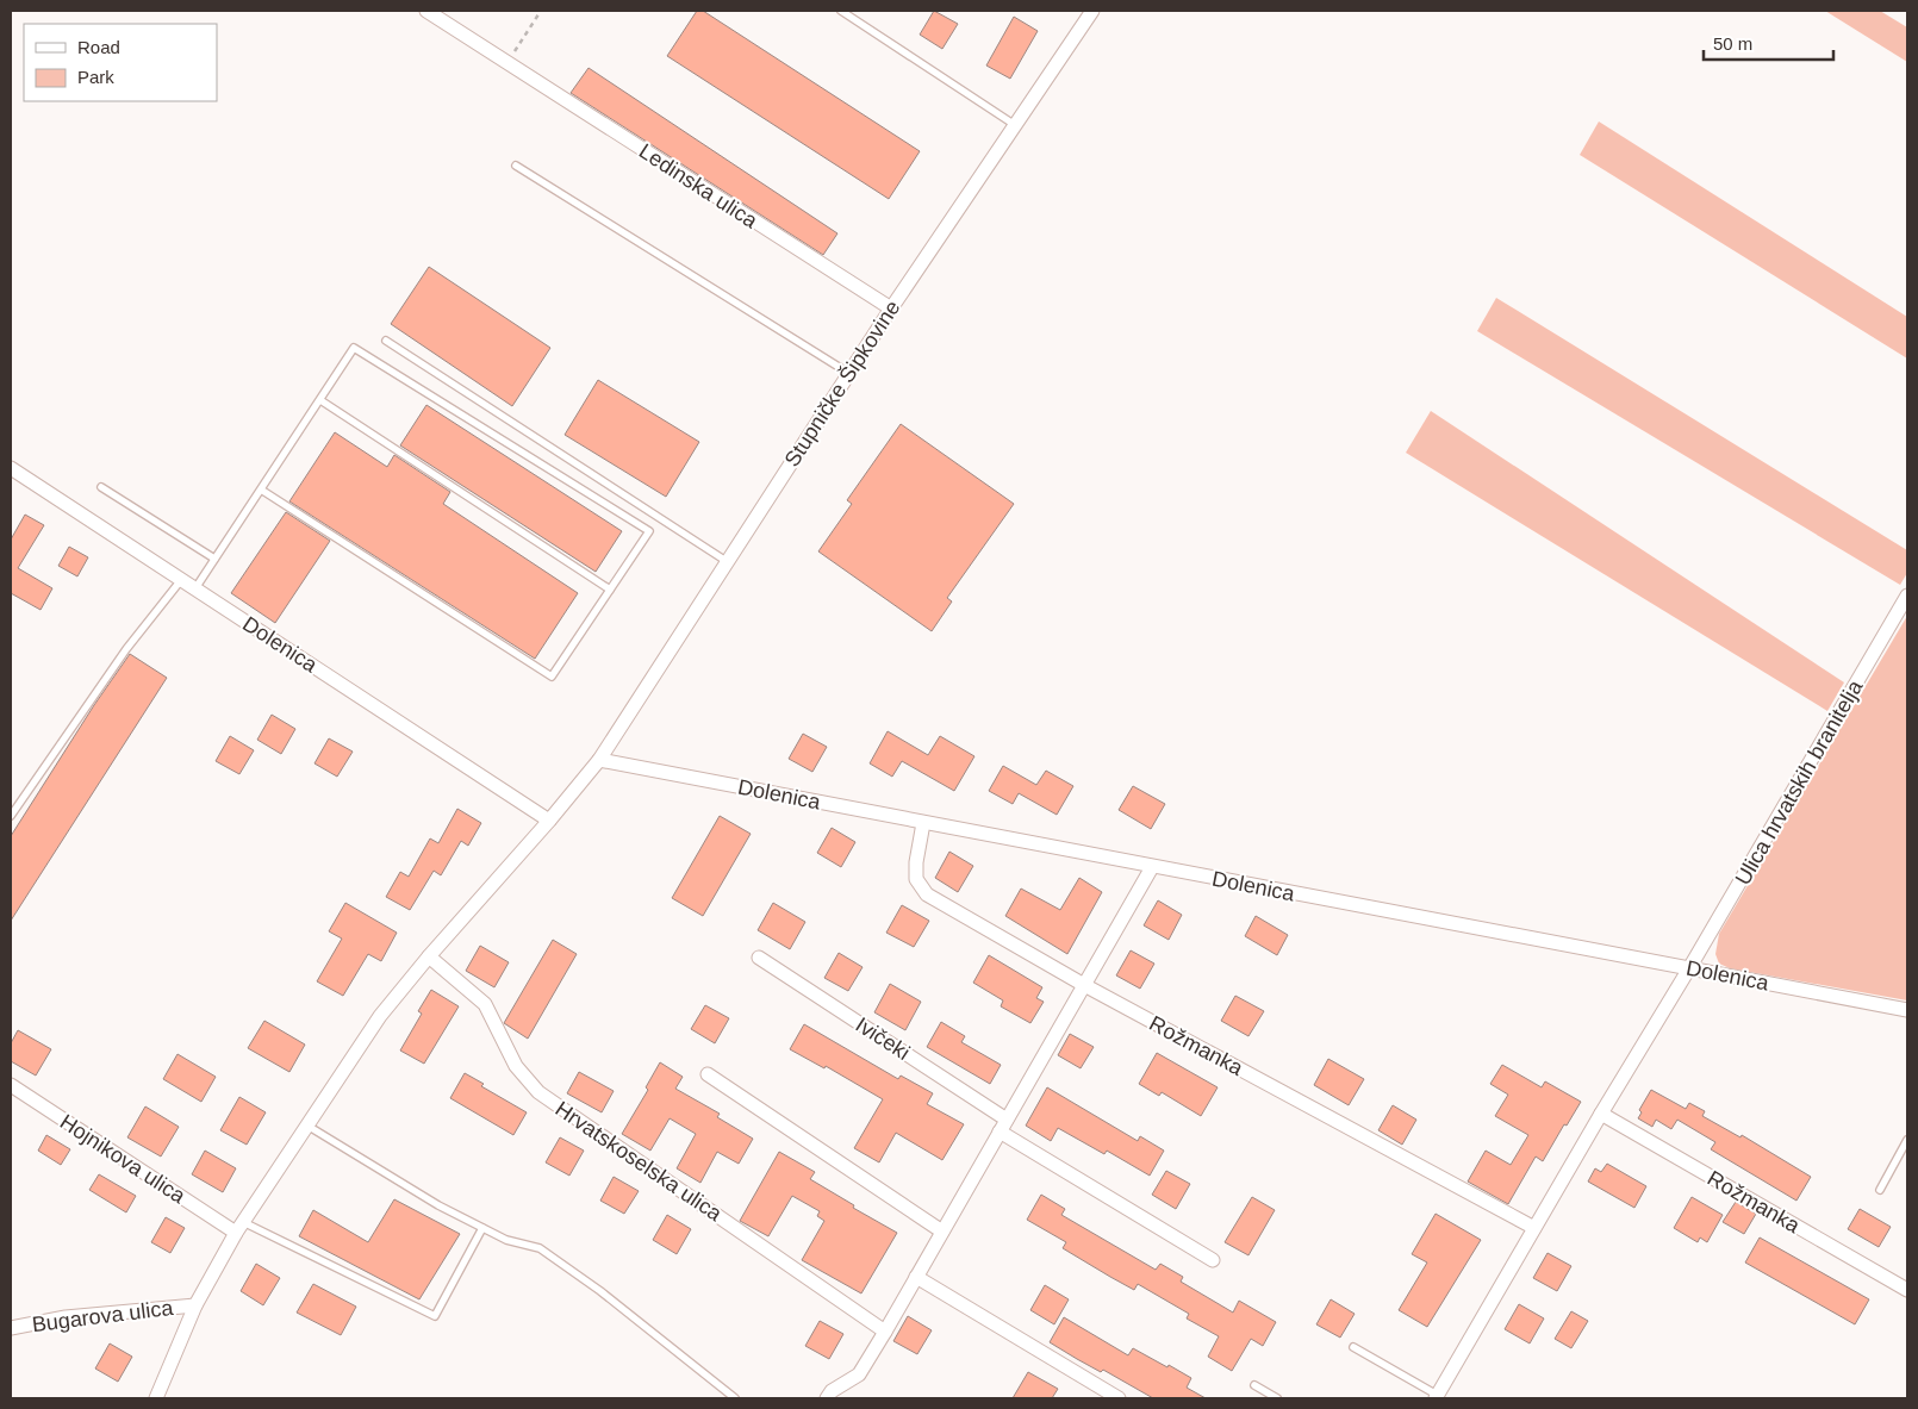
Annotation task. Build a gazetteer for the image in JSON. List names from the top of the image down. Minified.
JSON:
{"streets":{"street":["Ledinska ulica","Stupničke Šipkovine","Dolenica","Ulica hrvatskih branitelja","Ivičeki","Rožmanka","Hojnikova ulica","Hrvatskoselska ulica","Bugarova ulica"]},"crossings":[["Ledinska ulica","Stupničke Šipkovine"],["Stupničke Šipkovine","Dolenica"],["Dolenica","Ulica hrvatskih branitelja"],["Dolenica","Rožmanka"]],"legend":["Road","Park"],"scale_bar":"50 m"}
